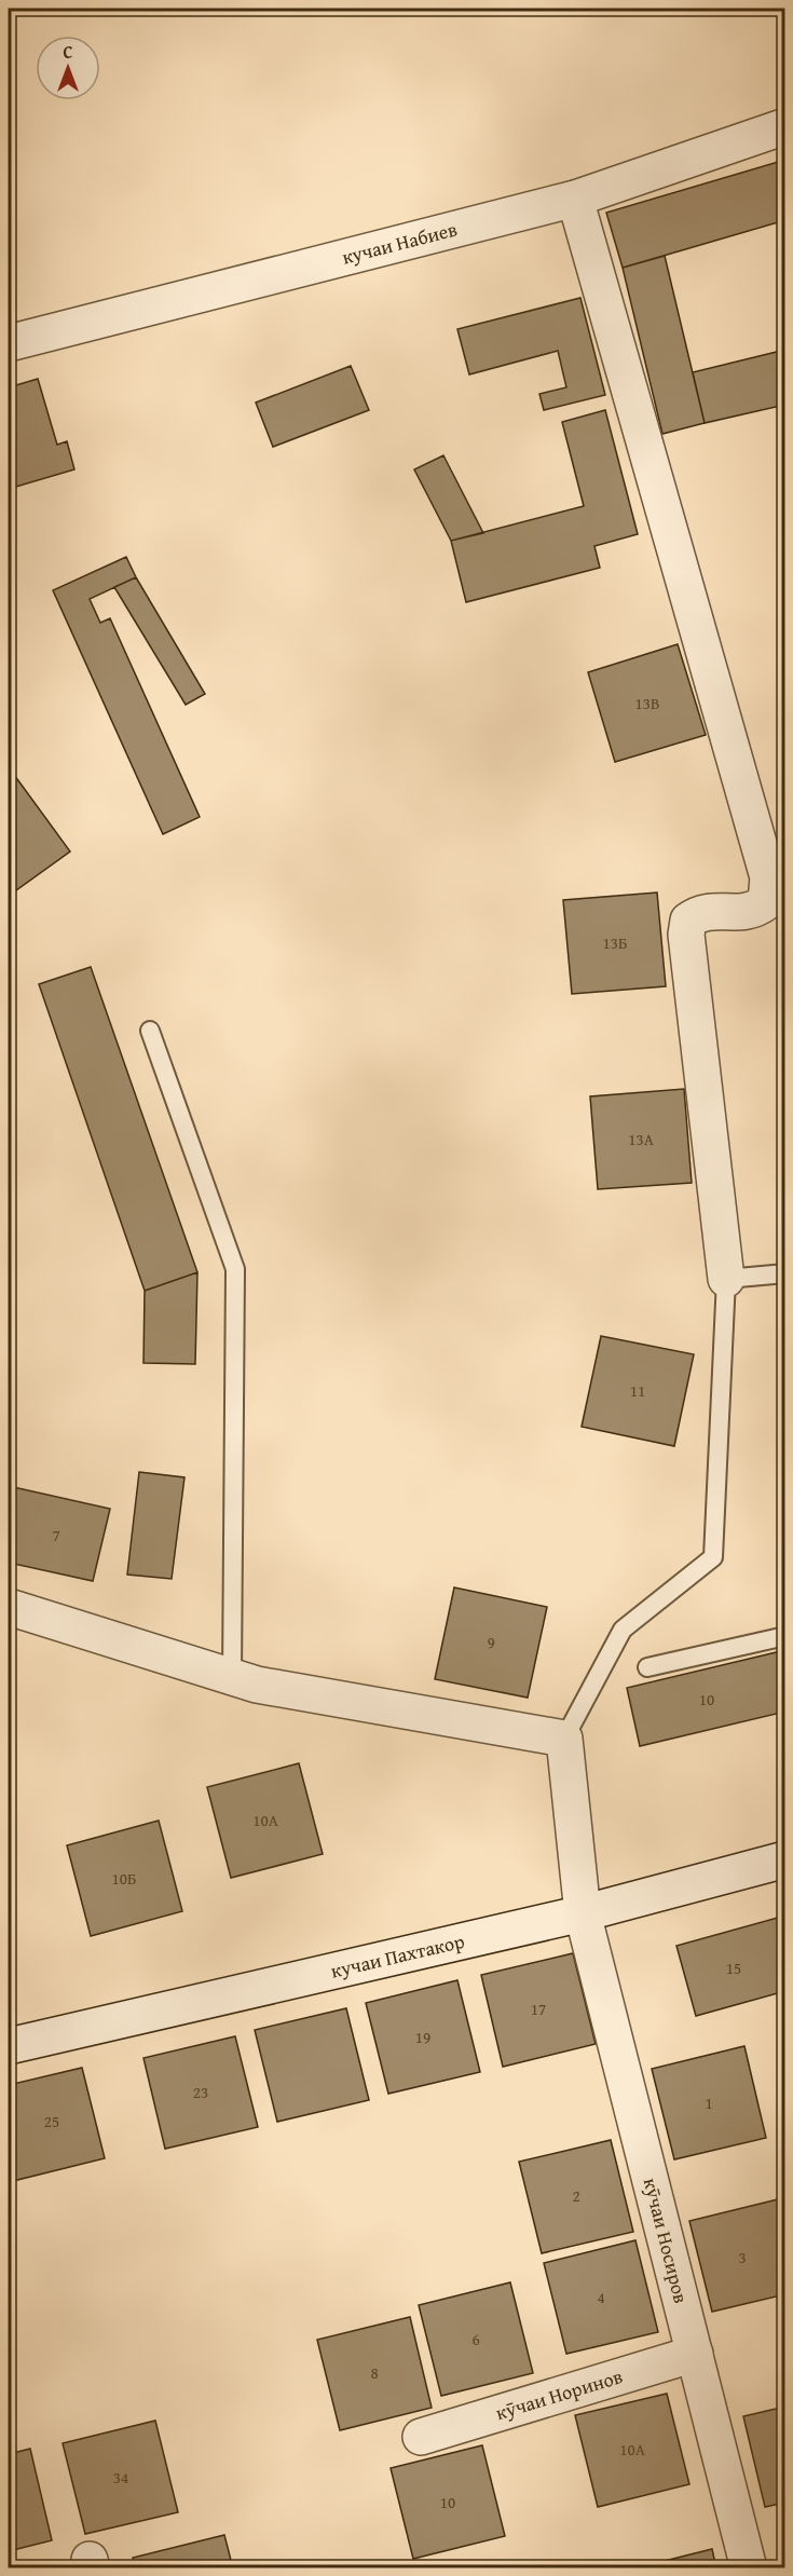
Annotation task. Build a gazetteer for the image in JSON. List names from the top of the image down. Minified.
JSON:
{"streets":{"street":["кучаи Набиев","кучаи Пахтакор","кӯчаи Носиров","кӯчаи Норинов"]},"crossings":[["кучаи Пахтакор","кӯчаи Носиров"],["кӯчаи Носиров","кӯчаи Норинов"]],"house_numbers":["13В","13Б","13А","11","7","9","10","10А","10Б","15","17","19","23","1","25","2","3","4","6","8","10А","34","10"],"north":"top"}
